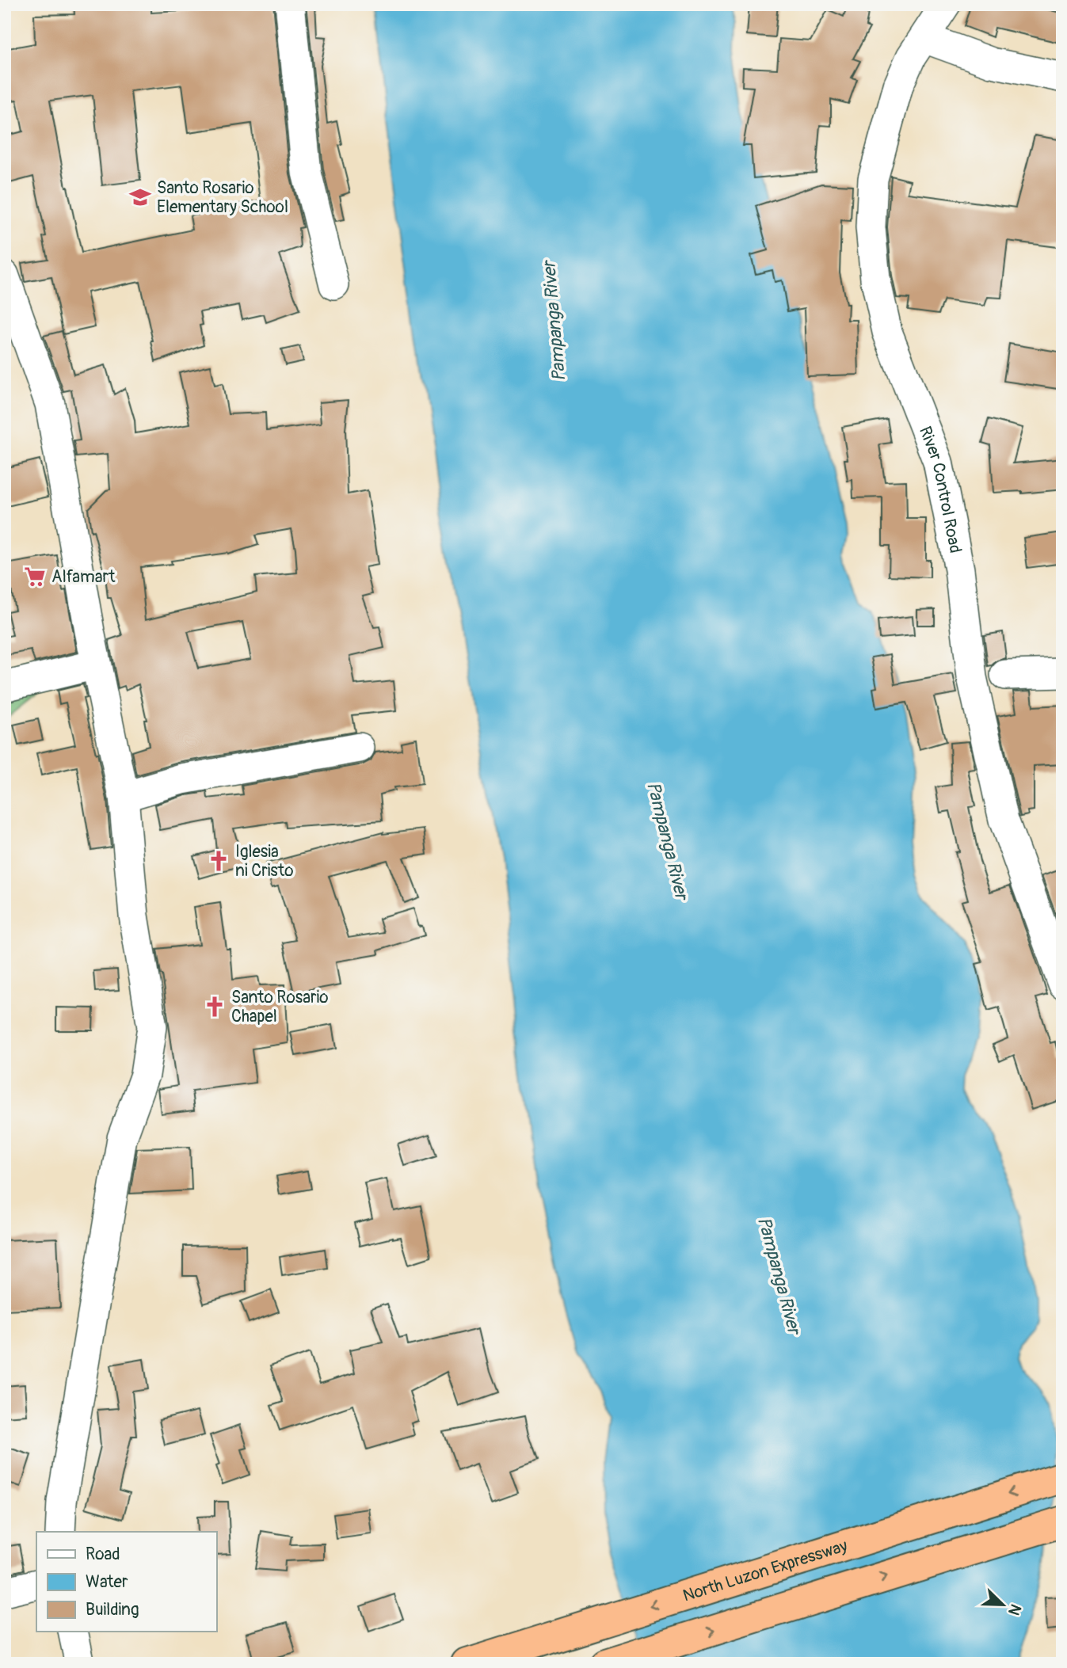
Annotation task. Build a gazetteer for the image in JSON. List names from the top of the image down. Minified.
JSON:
{"streets":{"highway":["North Luzon Expressway"],"street":["River Control Road"]},"water":["Pampanga River"],"places":{"school or university":["Santo Rosario Elementary School"],"supermarket":["Alfamart"],"church":["Iglesia ni Cristo","Santo Rosario Chapel"]},"legend":["Road","Water","Building"],"north":"bottom right"}
